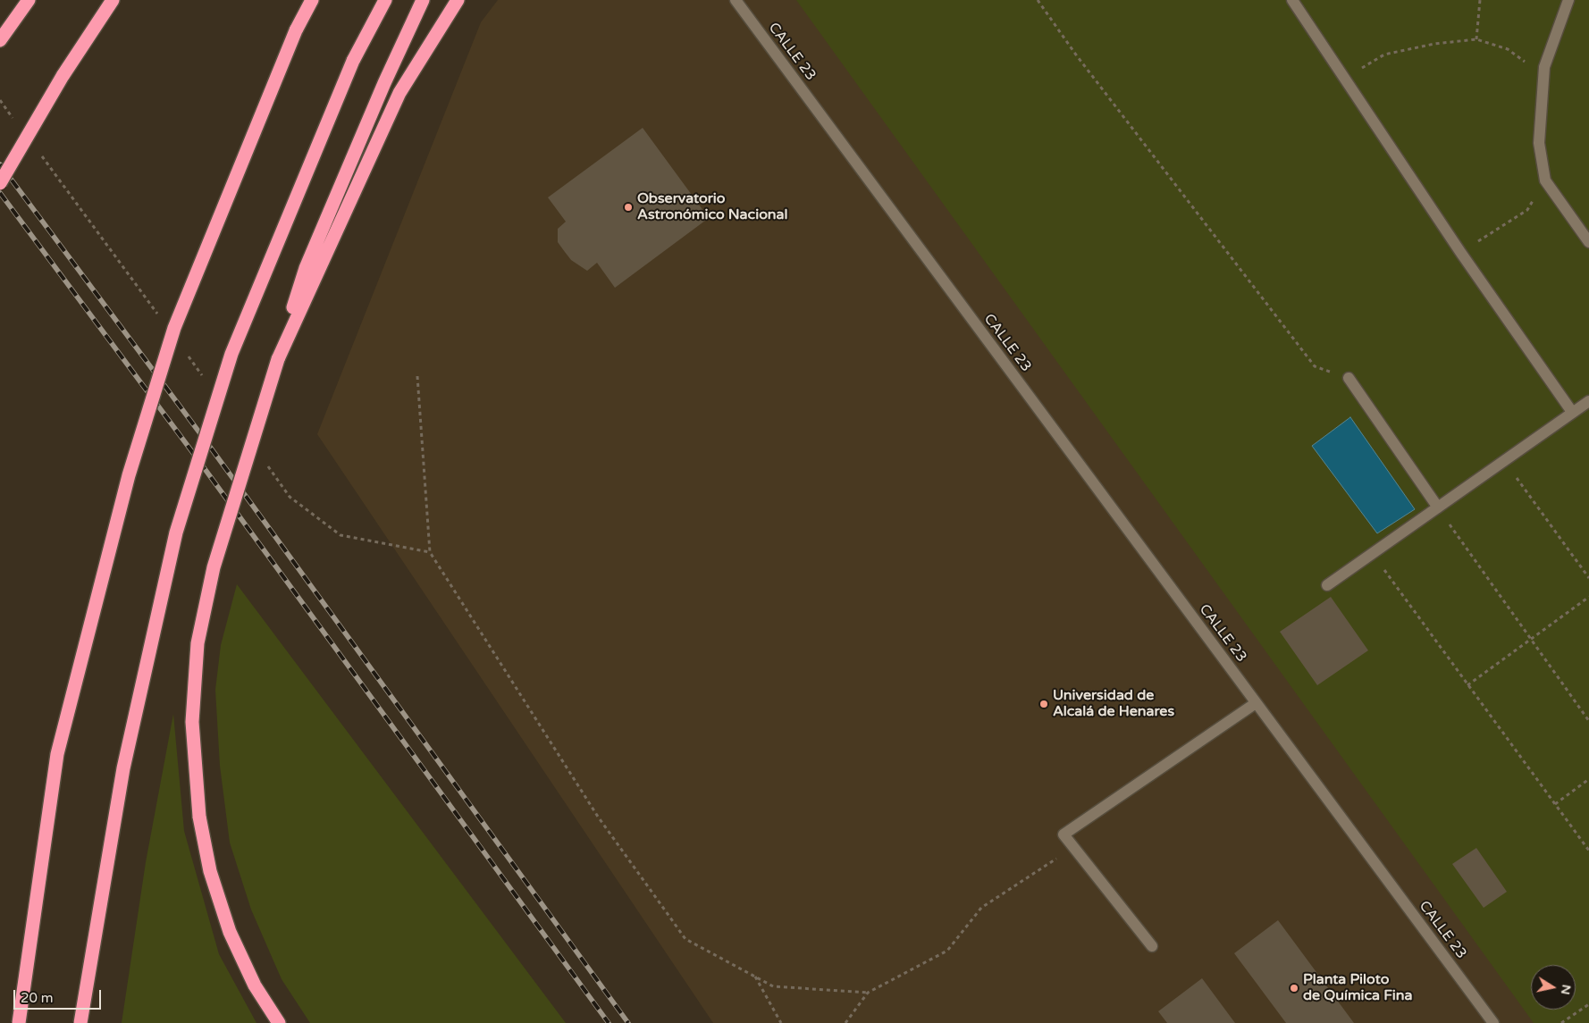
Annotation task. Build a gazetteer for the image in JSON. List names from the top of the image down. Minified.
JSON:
{"streets":{"street":["CALLE 23"]},"places":["Observatorio Astronómico Nacional","Universidad de Alcalá de Henares","Planta Piloto de Química Fina"],"scale_bar":"20 m","north":"right"}
